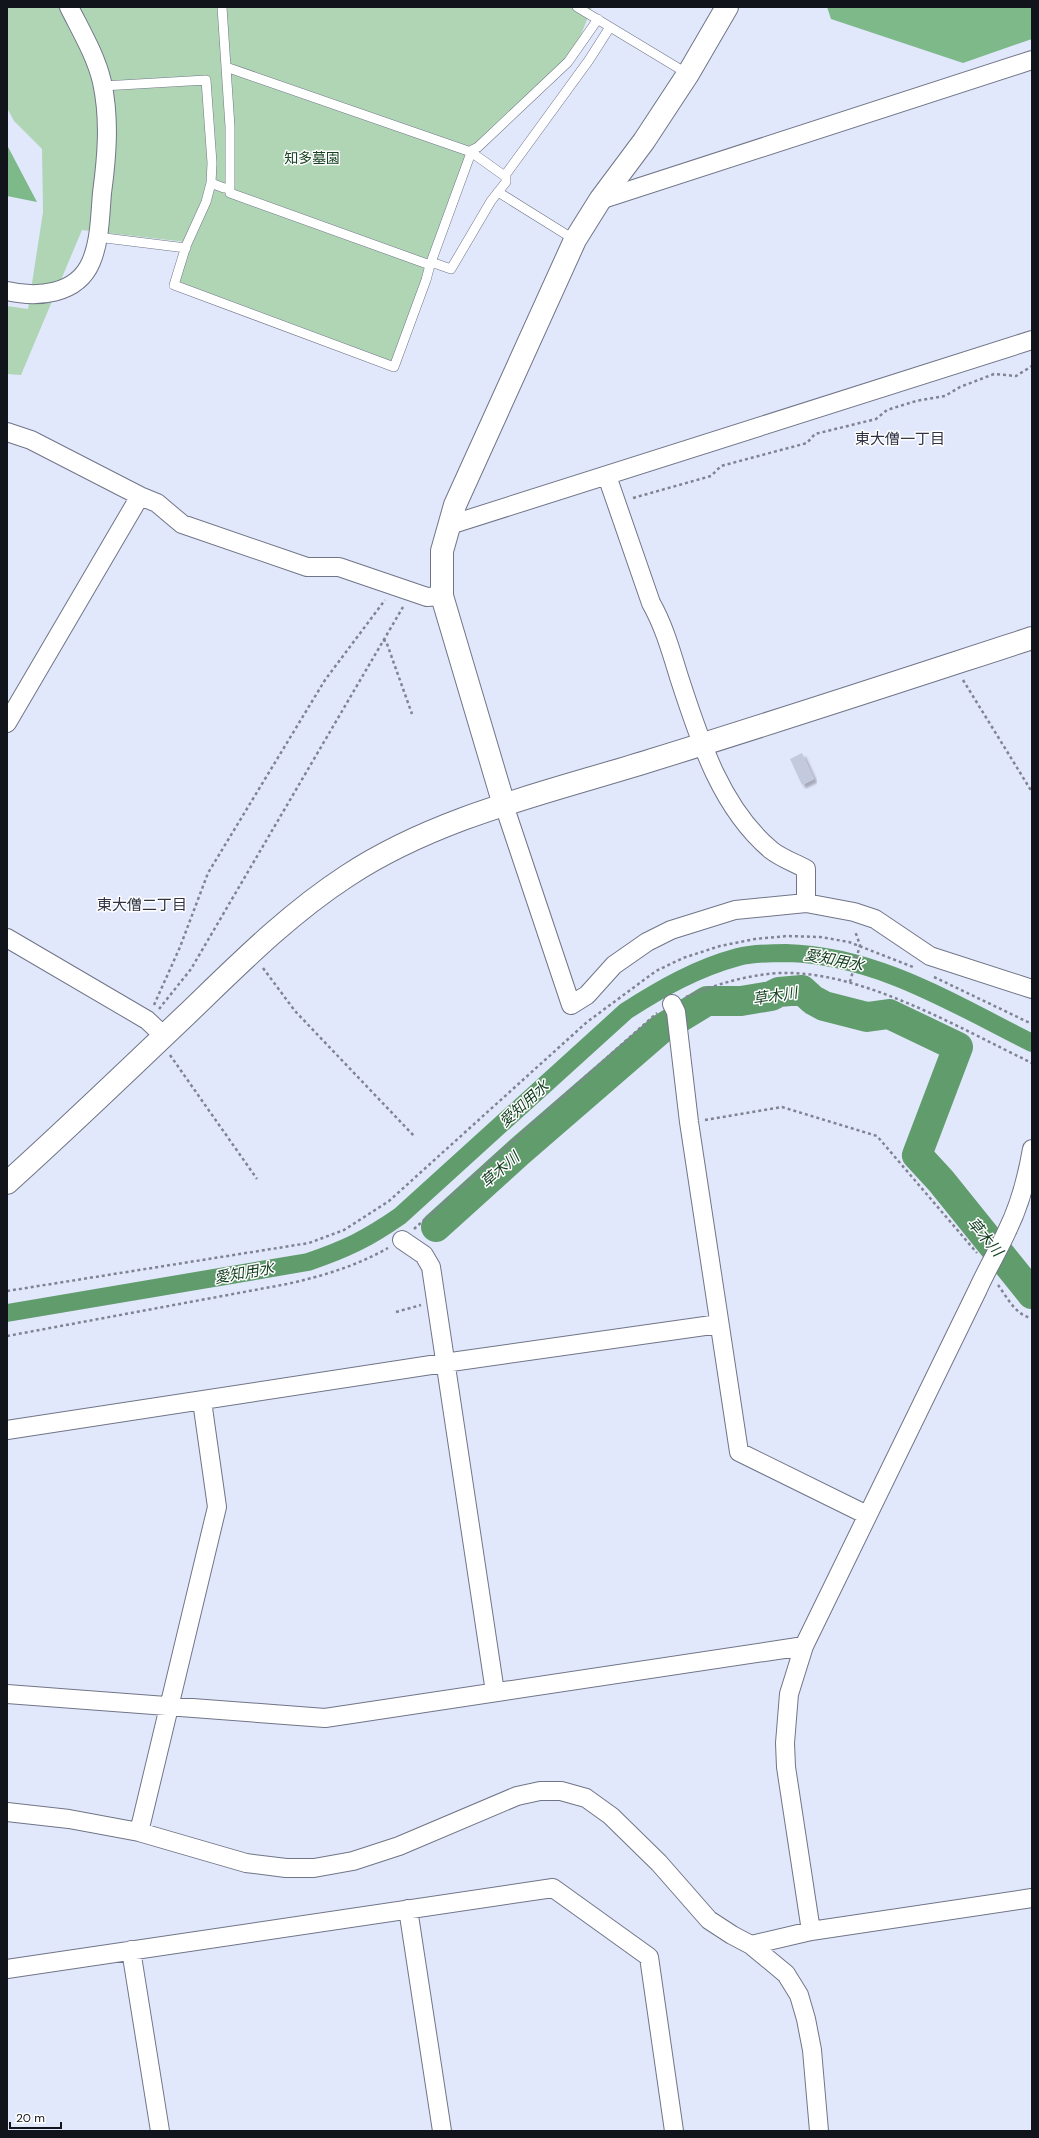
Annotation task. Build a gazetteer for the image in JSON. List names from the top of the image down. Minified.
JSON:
{"districts":["東大僧一丁目","東大僧二丁目"],"water":["愛知用水","草木川"],"parks":["知多墓園"],"scale_bar":"20 m"}
